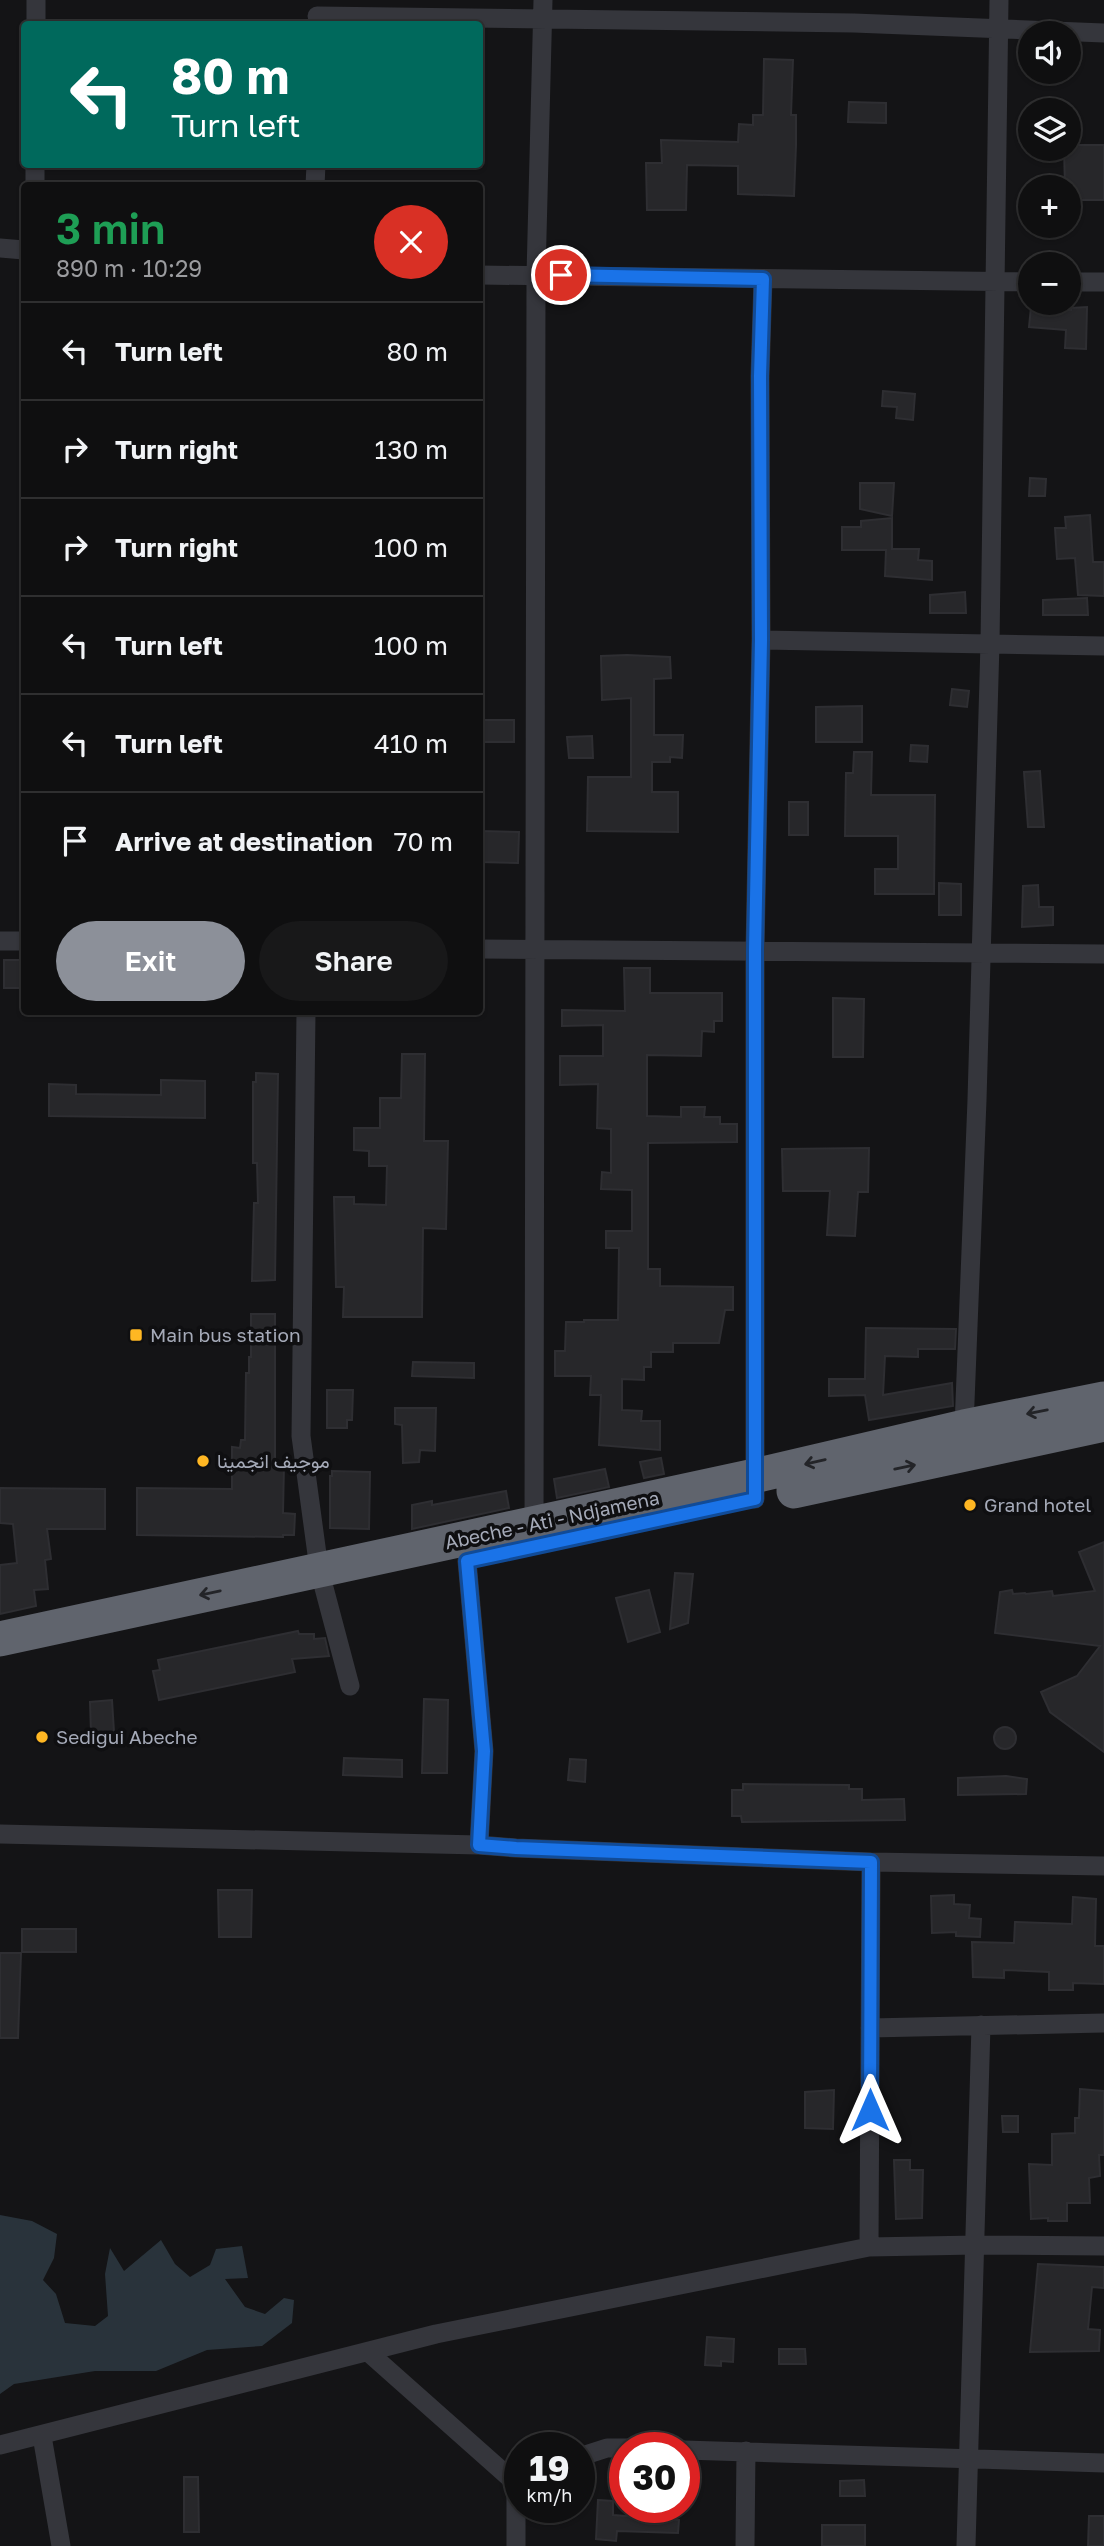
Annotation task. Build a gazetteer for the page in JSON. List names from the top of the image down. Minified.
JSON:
{"streets":{"highway":["Abeche - Ati - Ndjamena"]},"places":{"transit":["Main bus station"],"other":["موجيف انجمينا","Grand hotel","Sedigui Abeche"]},"page":{"map_buttons":["+","−"],"turn":["80 m","Turn left"],"heading":["3 min","890 m · 10:29"],"list":[{"name":"Turn left","value":"80 m"},{"name":"Turn right","value":"130 m"},{"name":"Turn right","value":"100 m"},{"name":"Turn left","value":"100 m"},{"name":"Turn left","value":"410 m"},{"name":"Arrive at destination","value":"70 m"}],"buttons":["Exit","Share"],"speed":"19 km/h","limit":"30"}}
